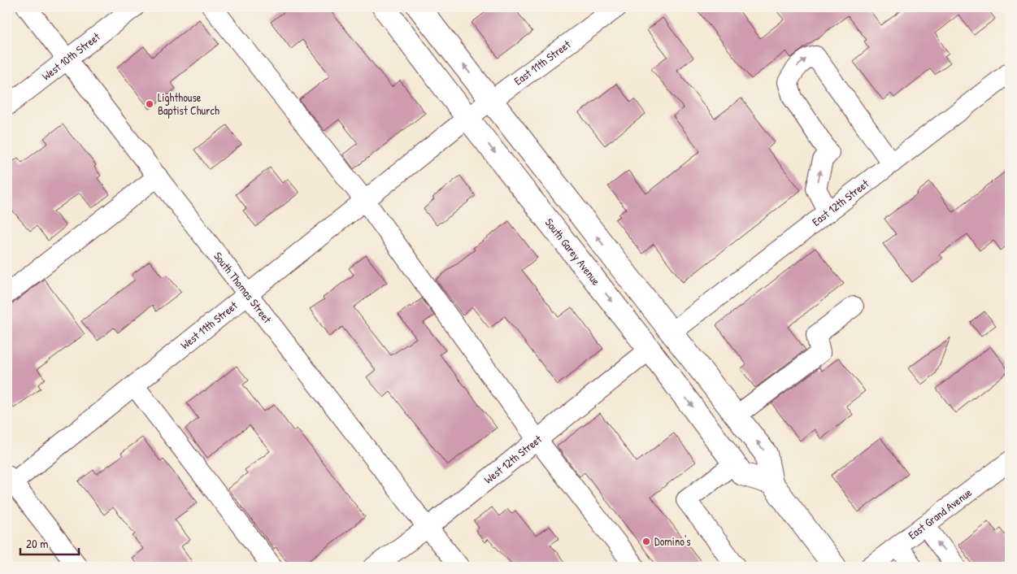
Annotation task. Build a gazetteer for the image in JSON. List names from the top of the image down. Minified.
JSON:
{"streets":{"main road":["South Garey Avenue"],"street":["West 10th Street","East 11th Street","East 12th Street","South Thomas Street","West 11th Street","West 12th Street","East Grand Avenue"]},"crossings":[["West 10th Street","South Thomas Street"],["East 11th Street","South Garey Avenue"],["East 11th Street","West 11th Street"],["South Garey Avenue","West 11th Street"],["South Garey Avenue","West 12th Street"],["South Thomas Street","West 11th Street"],["South Thomas Street","West 12th Street"]],"places":["Lighthouse Baptist Church","Domino's"],"scale_bar":"20 m"}
